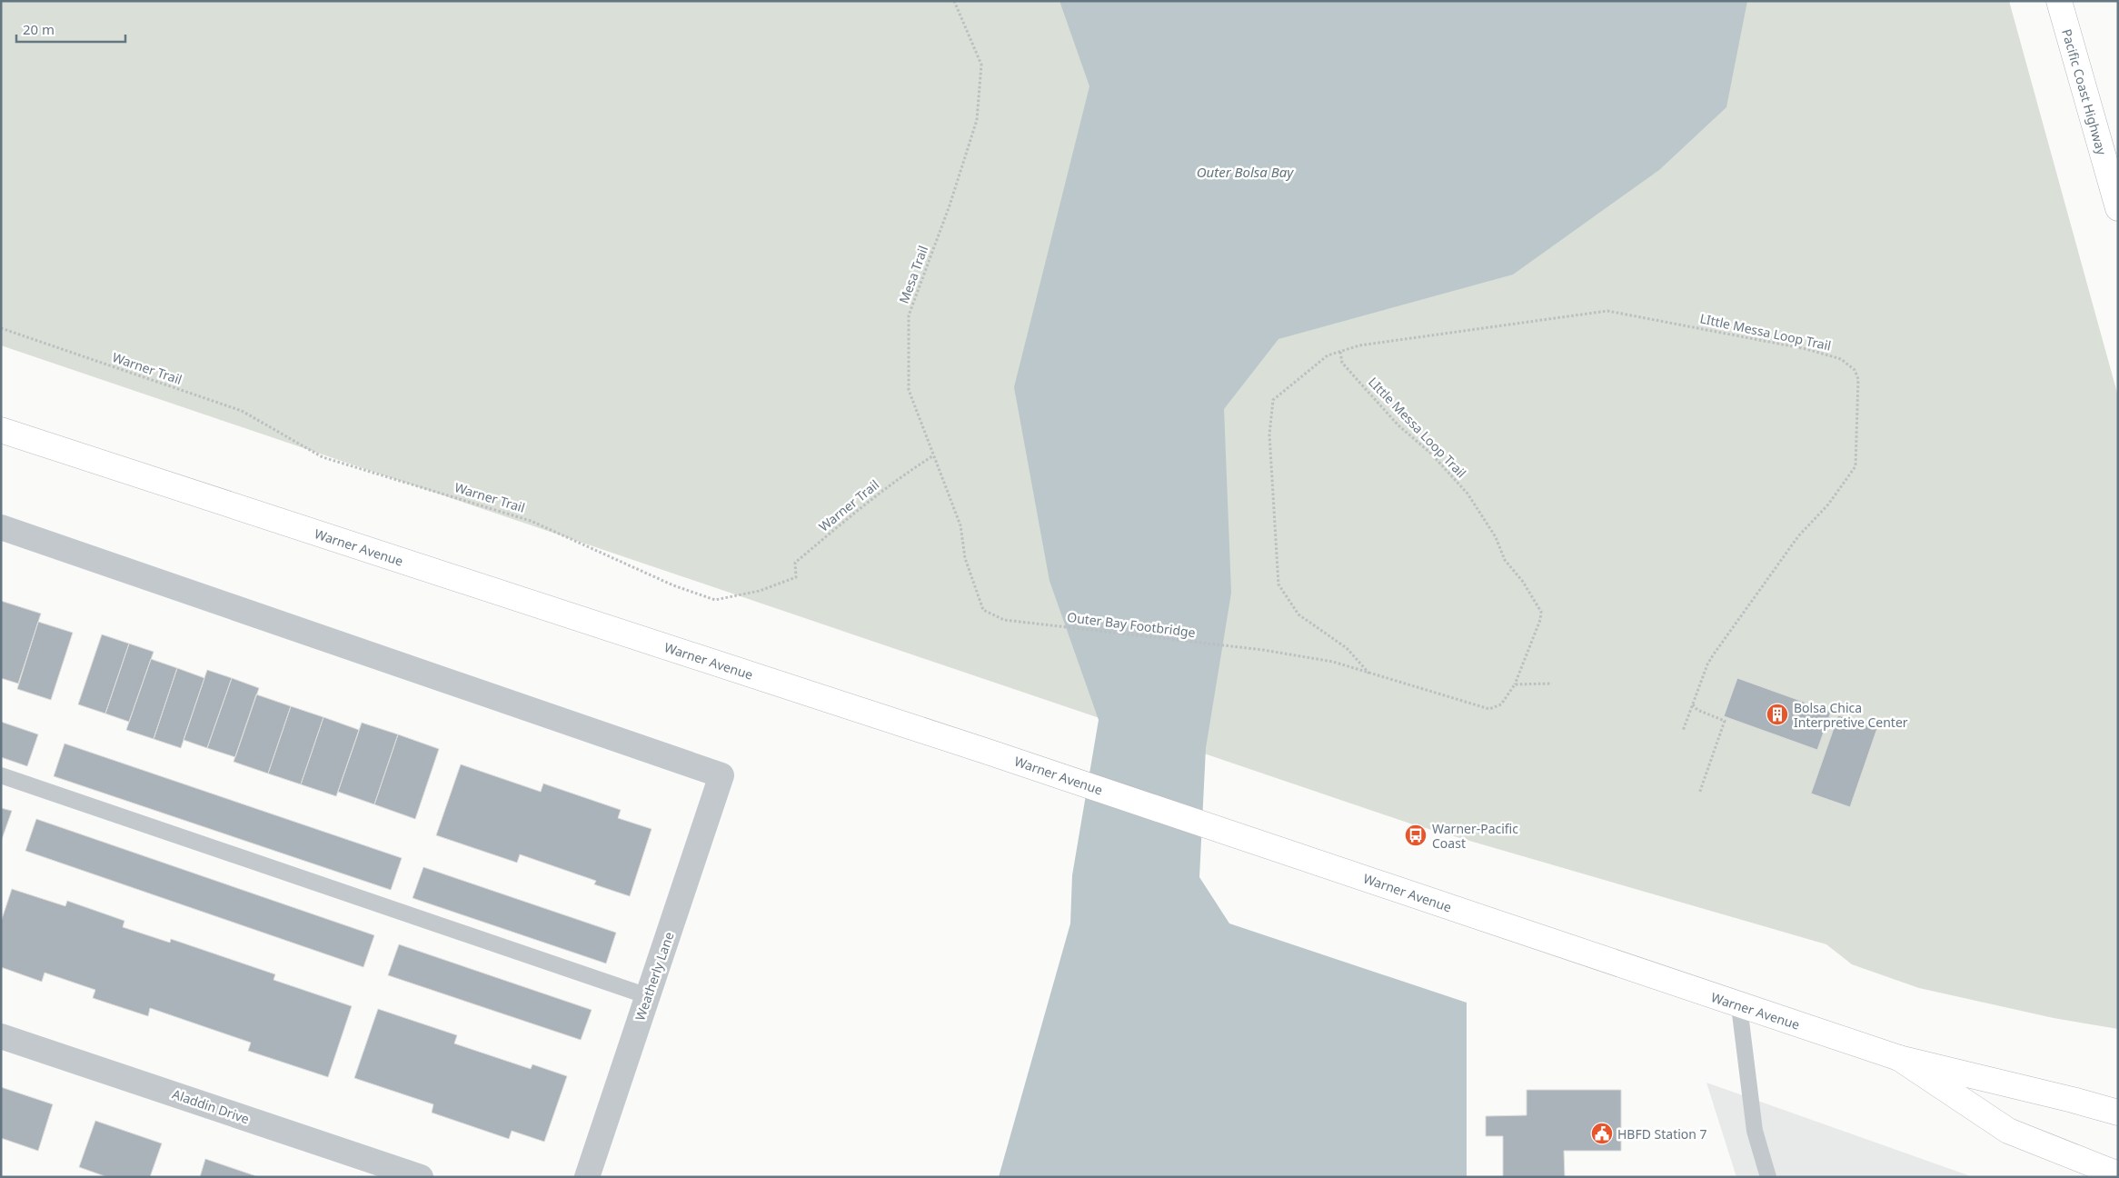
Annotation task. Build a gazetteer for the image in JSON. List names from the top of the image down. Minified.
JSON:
{"streets":{"main road":["Pacific Coast Highway","Warner Avenue"],"street":["Weatherly Lane","Aladdin Drive"],"path":["Mesa Trail","LIttle Messa Loop Trail","Warner Trail","Outer Bay Footbridge"]},"crossings":[["Mesa Trail","Warner Trail"],["Mesa Trail","Outer Bay Footbridge"],["LIttle Messa Loop Trail","Outer Bay Footbridge"]],"water":["Outer Bolsa Bay"],"places":{"building":["Bolsa Chica Interpretive Center"],"bus stop":["Warner-Pacific Coast"],"public building":["HBFD Station 7"]},"scale_bar":"20 m"}
